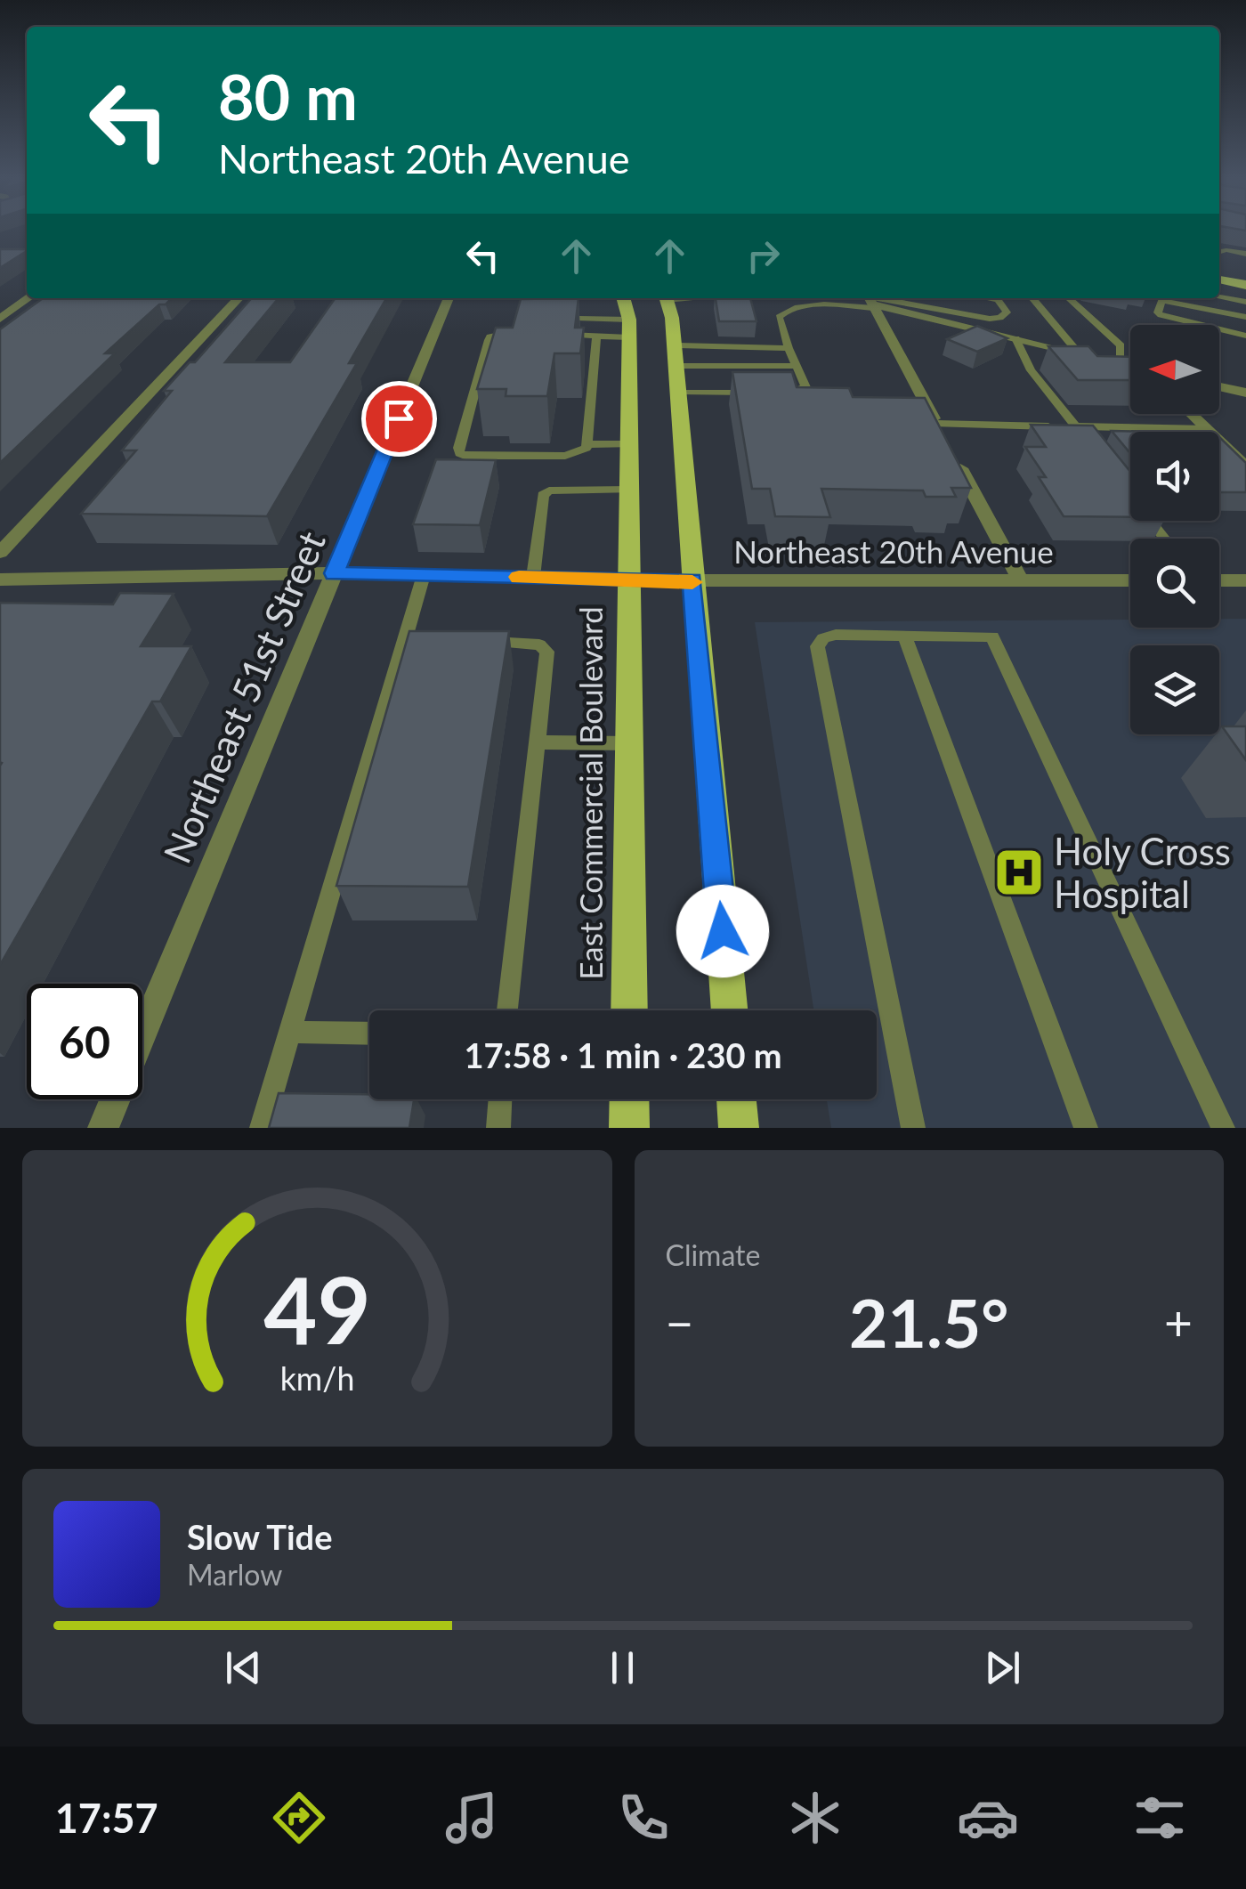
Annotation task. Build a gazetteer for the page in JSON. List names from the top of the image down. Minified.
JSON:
{"streets":{"main road":["East Commercial Boulevard"],"street":["Northeast 20th Avenue","Northeast 51st Street"]},"crossings":[["Northeast 20th Avenue","Northeast 51st Street"],["Northeast 20th Avenue","East Commercial Boulevard"]],"places":{"hospital":["Holy Cross Hospital"]},"north":"left","page":{"turn":["80 m","Northeast 20th Avenue"],"limit":"60","trip":"17:58 · 1 min · 230 m","tile":"Climate","heat":["−","21.5°","+"],"song":["Slow Tide","Marlow"],"tabs":"17:57","gauge":["49","km/h"]}}
